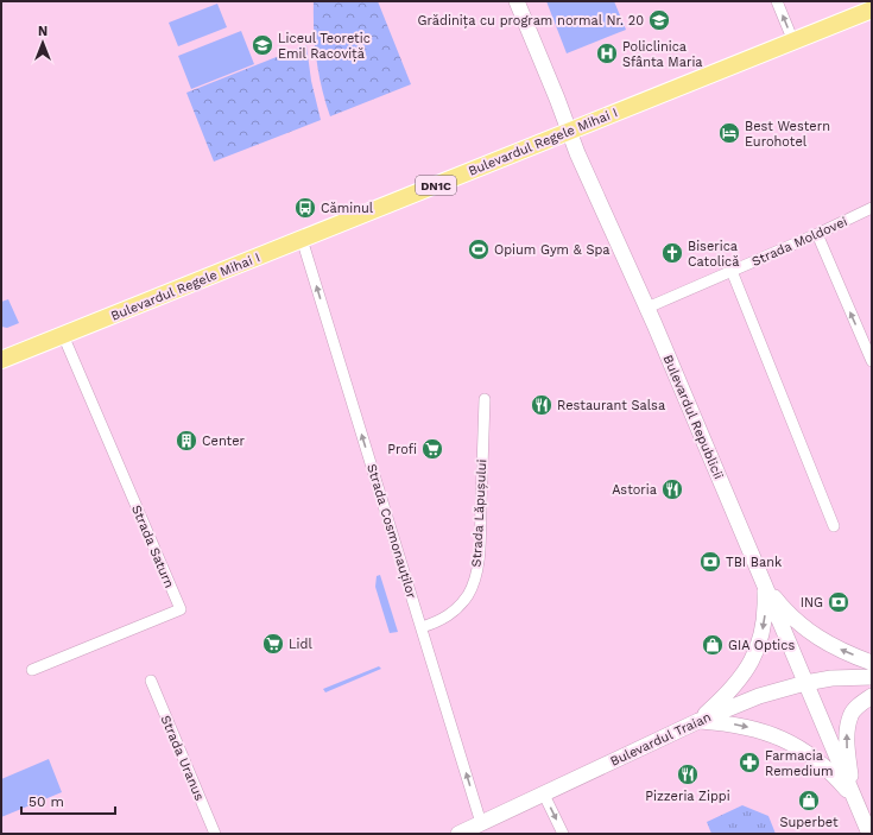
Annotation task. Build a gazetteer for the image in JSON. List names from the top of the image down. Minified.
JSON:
{"streets":{"main road":["Bulevardul Regele Mihai I","DN1C"],"street":["Strada Moldovei","Bulevardul Republicii","Strada Lăpușului","Strada Cosmonauților","Strada Saturn","Bulevardul Traian","Strada Uranus"]},"crossings":[["Bulevardul Regele Mihai I","Bulevardul Republicii"],["Bulevardul Regele Mihai I","Strada Cosmonauților"],["Bulevardul Regele Mihai I","Strada Saturn"],["Strada Moldovei","Bulevardul Republicii"],["Bulevardul Republicii","Bulevardul Traian"],["Strada Lăpușului","Strada Cosmonauților"],["Strada Cosmonauților","Bulevardul Traian"]],"one_way":["Strada Cosmonauților"],"places":{"school or university":["Grădinița cu program normal Nr. 20","Liceul Teoretic Emil Racoviță"],"hospital":["Policlinica Sfânta Maria"],"hotel":["Best Western Eurohotel"],"bus stop":["Căminul"],"sports":["Opium Gym & Spa"],"church":["Biserica Catolică"],"restaurant":["Restaurant Salsa","Astoria","Pizzeria Zippi"],"building":["Center"],"supermarket":["Profi","Lidl"],"bank":["TBI Bank","ING"],"shop":["GIA Optics","Superbet"],"pharmacy":["Farmacia Remedium"]},"scale_bar":"50 m","north":"top"}
